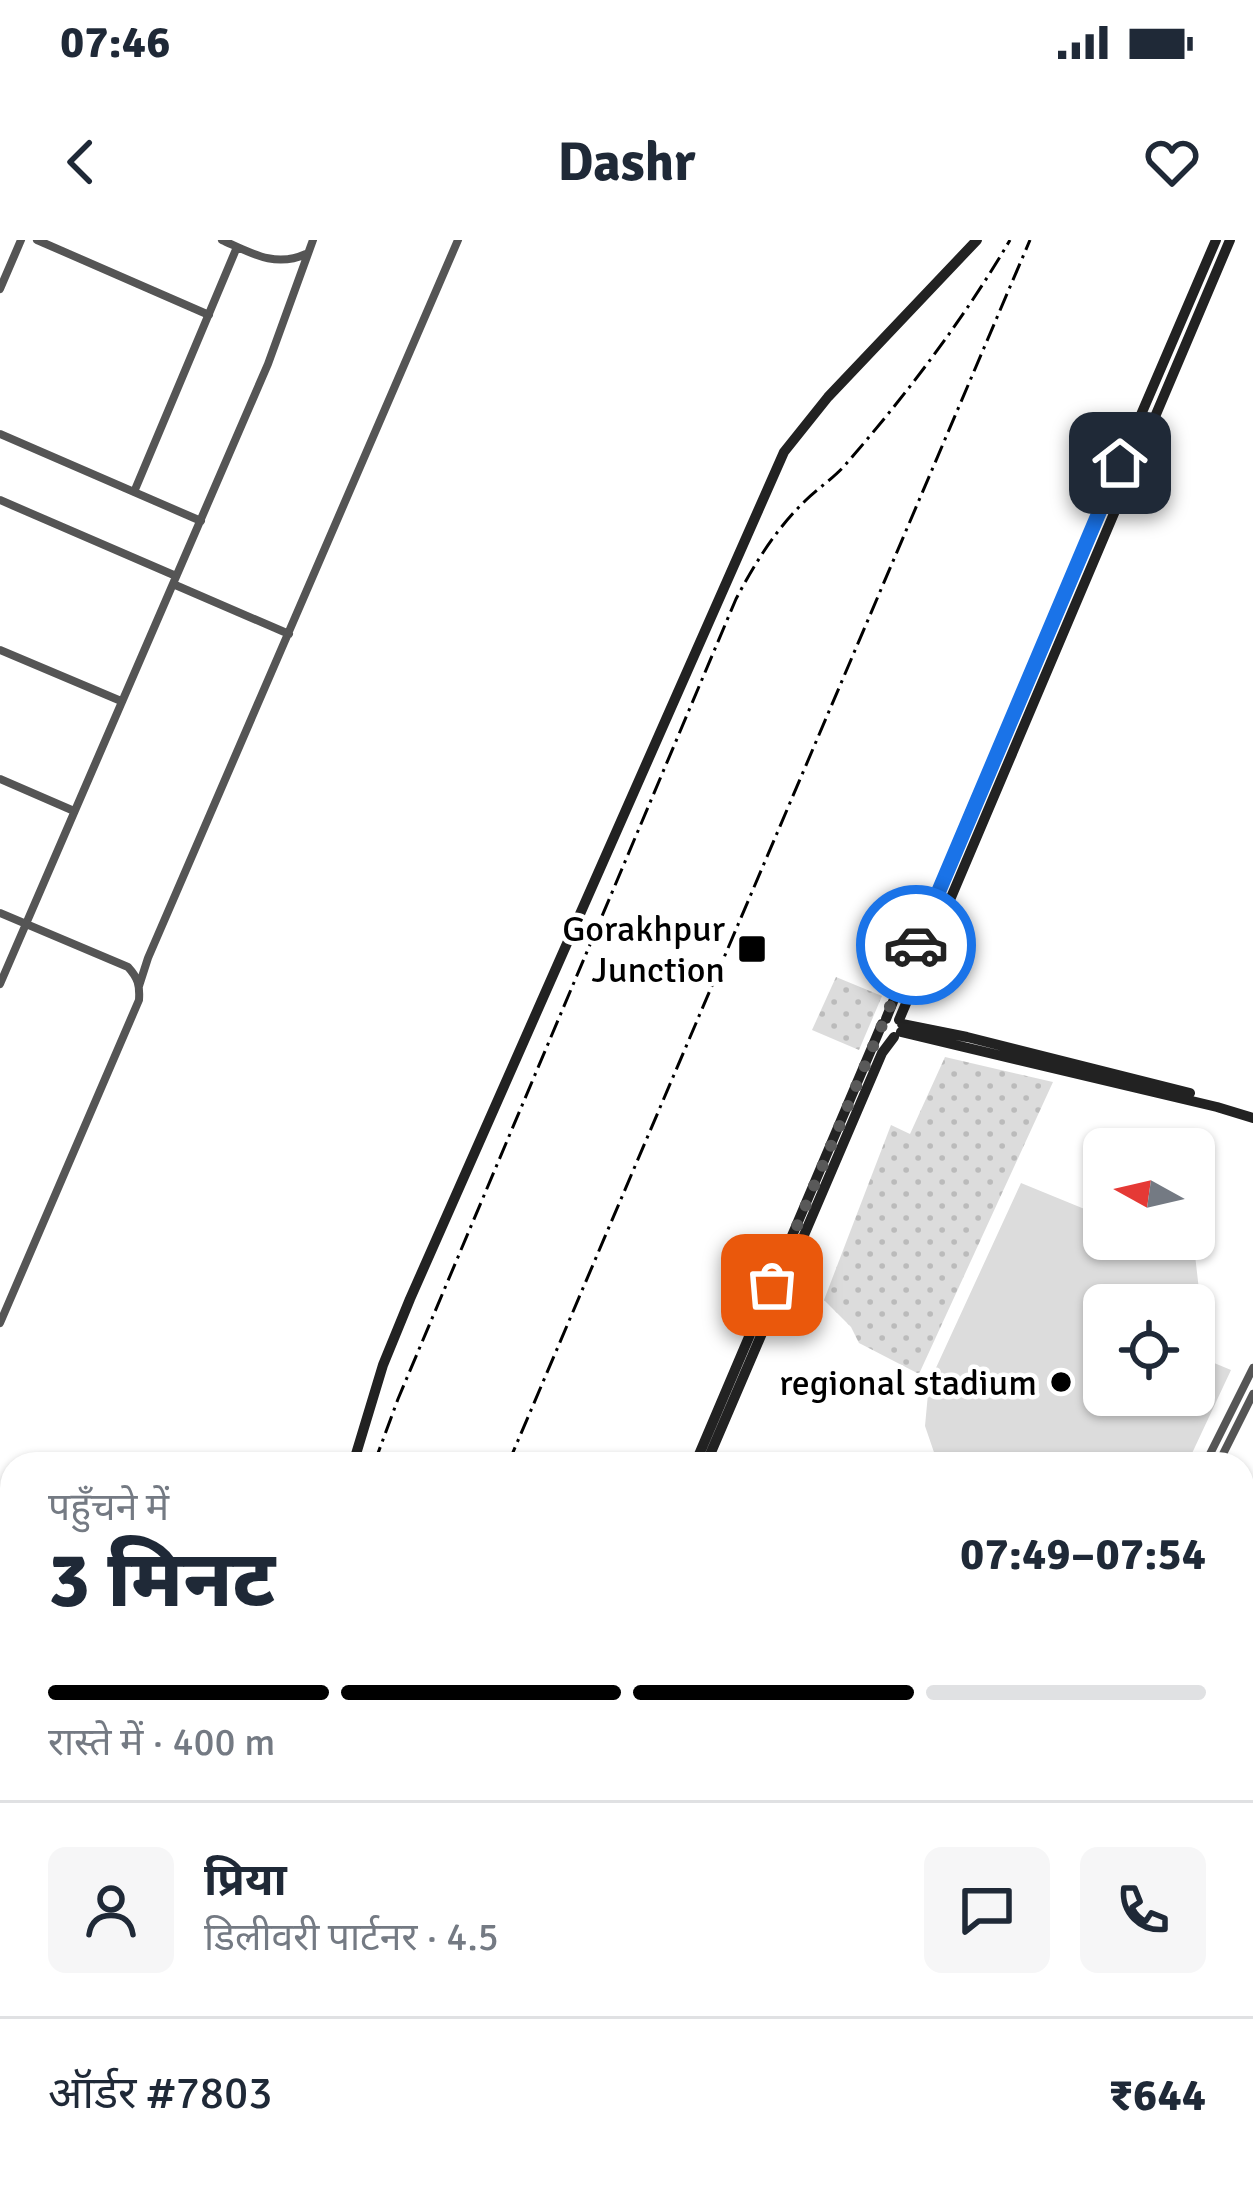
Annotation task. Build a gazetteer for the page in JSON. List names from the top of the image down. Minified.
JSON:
{"places":{"transit":["Gorakhpur Junction"],"other":["regional stadium"]},"north":"left","page":{"status":"07:46","header":"Dashr","heading":["3 मिनट","पहुँचने में","07:49–07:54"],"panel":["प्रिया","डिलीवरी पार्टनर · 4.5","ऑर्डर #7803","₹644"],"bar":"रास्ते में · 400 m"}}
